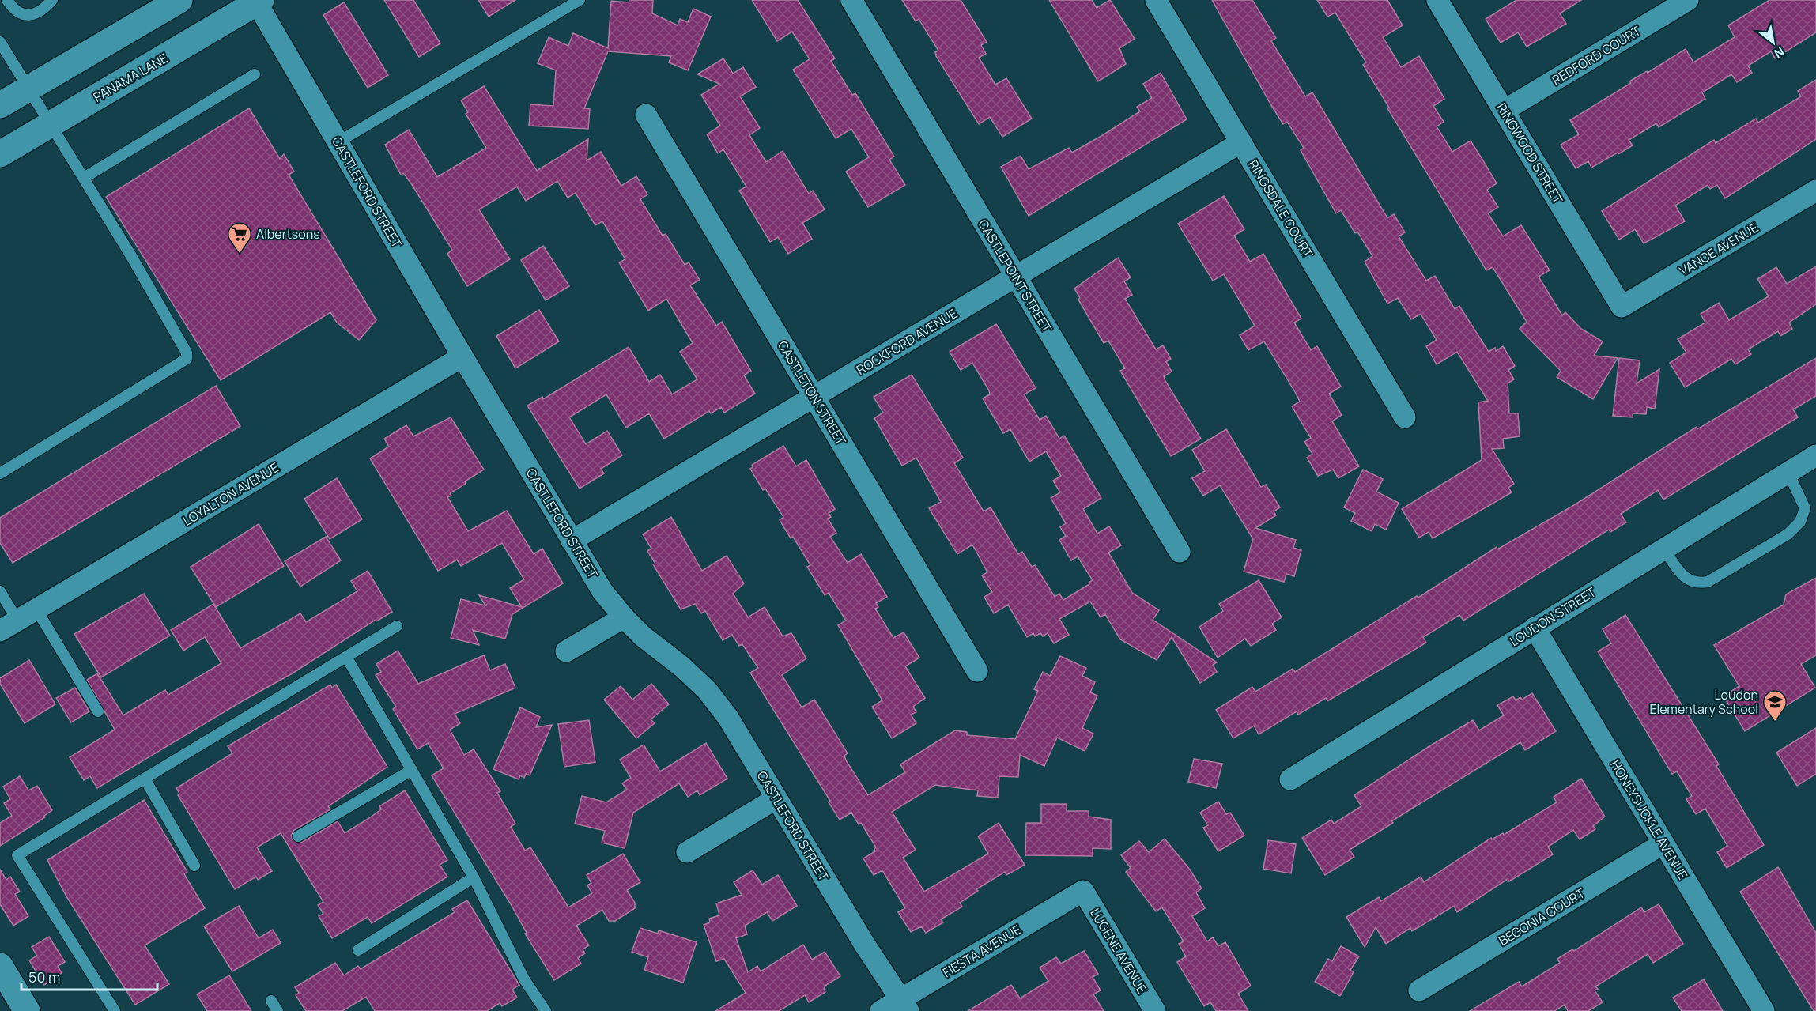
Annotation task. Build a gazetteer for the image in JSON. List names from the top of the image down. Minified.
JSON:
{"streets":{"main road":["PANAMA LANE"],"street":["REDFORD COURT","RINGWOOD STREET","CASTLEFORD STREET","RINGSDALE COURT","VANCE AVENUE","CASTLEPOINT STREET","ROCKFORD AVENUE","CASTLETON STREET","LOYALTON AVENUE","LOUDON STREET","HONEYSUCKLE AVENUE","BEGONIA COURT","FIESTA AVENUE","LUGENE AVENUE"]},"crossings":[["REDFORD COURT","RINGWOOD STREET"],["PANAMA LANE","CASTLEFORD STREET"],["RINGWOOD STREET","VANCE AVENUE"],["CASTLEFORD STREET","ROCKFORD AVENUE"],["CASTLEFORD STREET","LOYALTON AVENUE"],["CASTLEFORD STREET","FIESTA AVENUE"],["RINGSDALE COURT","ROCKFORD AVENUE"],["CASTLEPOINT STREET","ROCKFORD AVENUE"],["ROCKFORD AVENUE","CASTLETON STREET"],["LOUDON STREET","HONEYSUCKLE AVENUE"],["HONEYSUCKLE AVENUE","BEGONIA COURT"],["FIESTA AVENUE","LUGENE AVENUE"]],"places":{"supermarket":["Albertsons"],"school or university":["Loudon Elementary School"]},"scale_bar":"50 m","north":"bottom right"}
